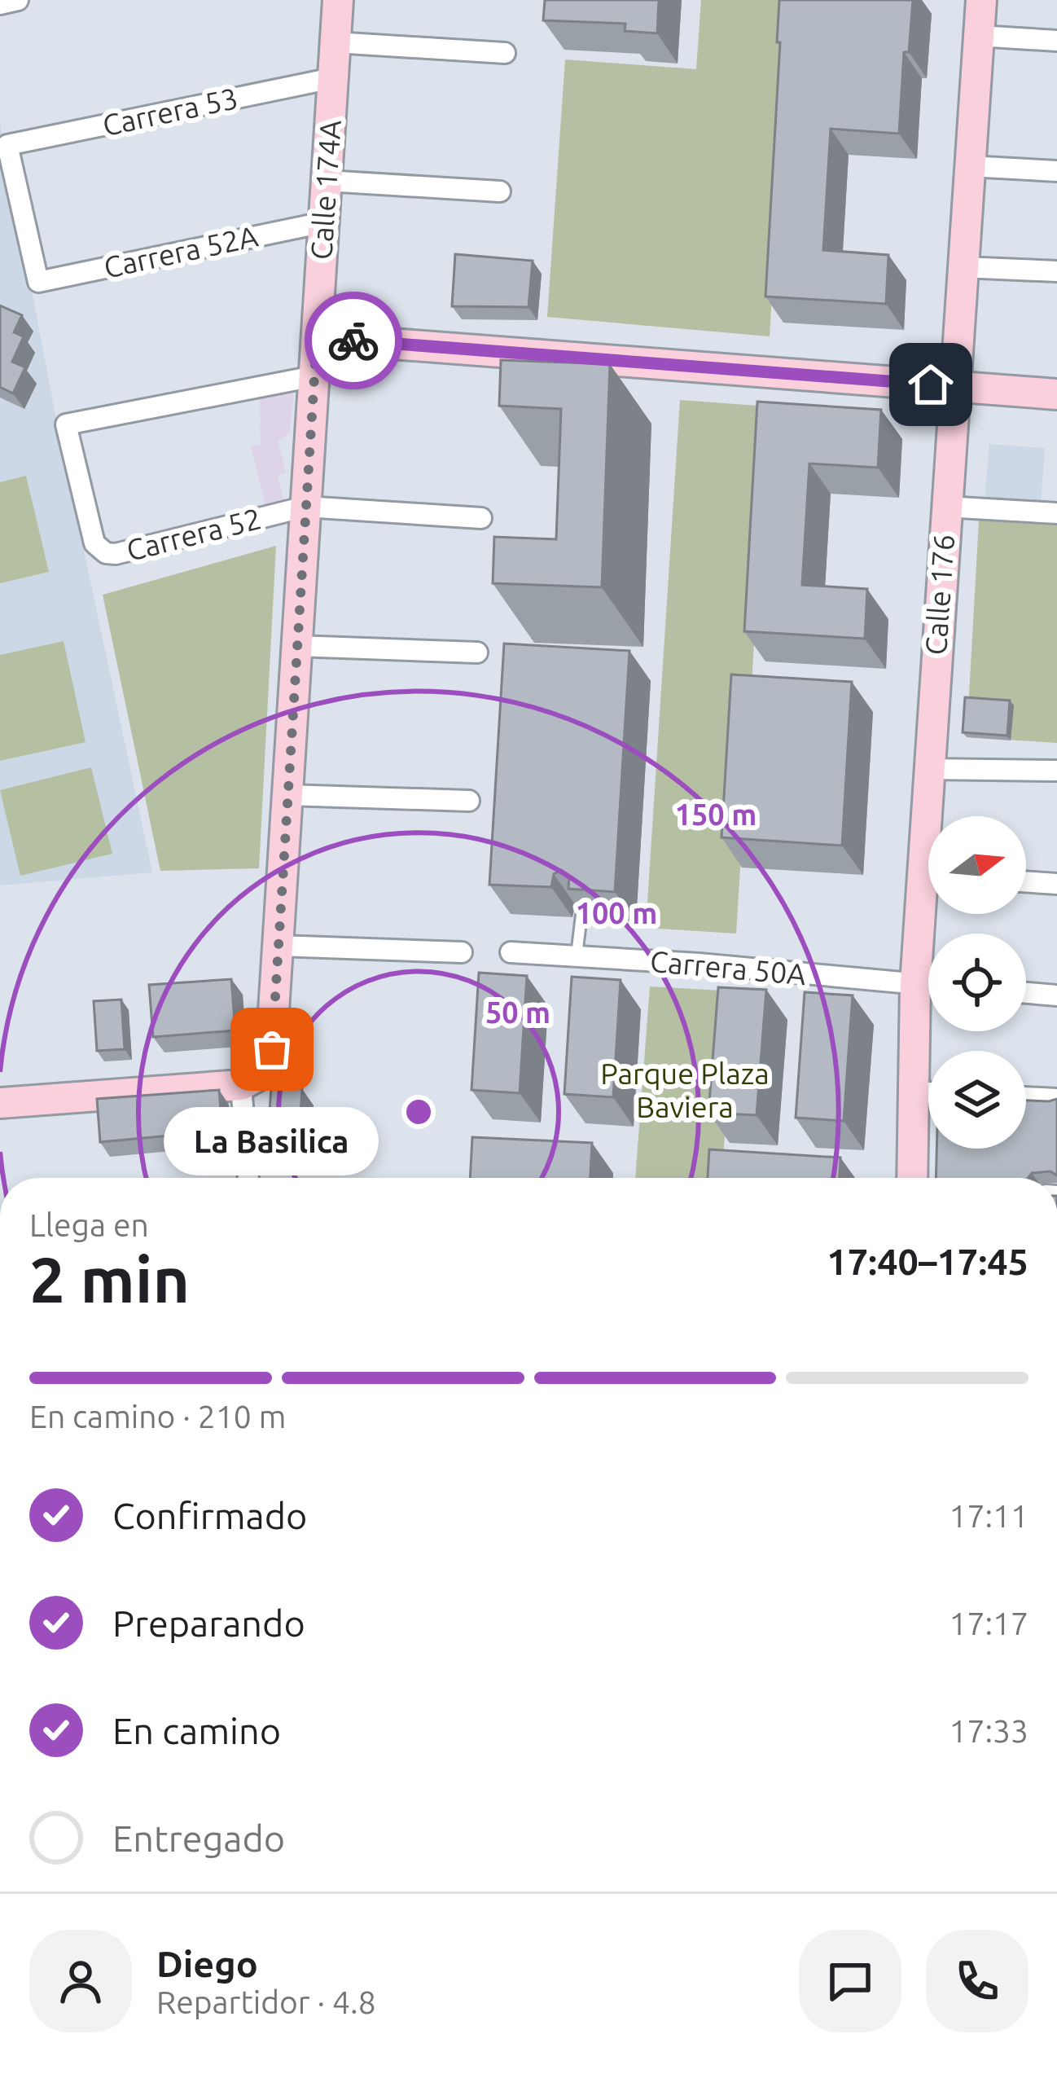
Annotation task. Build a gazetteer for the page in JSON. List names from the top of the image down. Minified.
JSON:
{"streets":{"street":["Carrera 53","Calle 174A","Carrera 52A","Carrera 52","Calle 176","Carrera 50A"]},"crossings":[["Carrera 53","Calle 174A"],["Carrera 53","Carrera 52A"],["Calle 174A","Carrera 52A"],["Calle 174A","Carrera 52"],["Calle 176","Carrera 50A"]],"parks":["Parque Plaza Baviera"],"places":["La Basilica"],"north":"right","page":{"bubble":"La Basilica","heading":["2 min","Llega en","17:40–17:45"],"panel":["Diego","Repartidor · 4.8"],"bar":"En camino · 210 m","list":[["Confirmado","17:11"],["Preparando","17:17"],["En camino","17:33"],"Entregado"]},"rings":["150 m","100 m","50 m"]}
